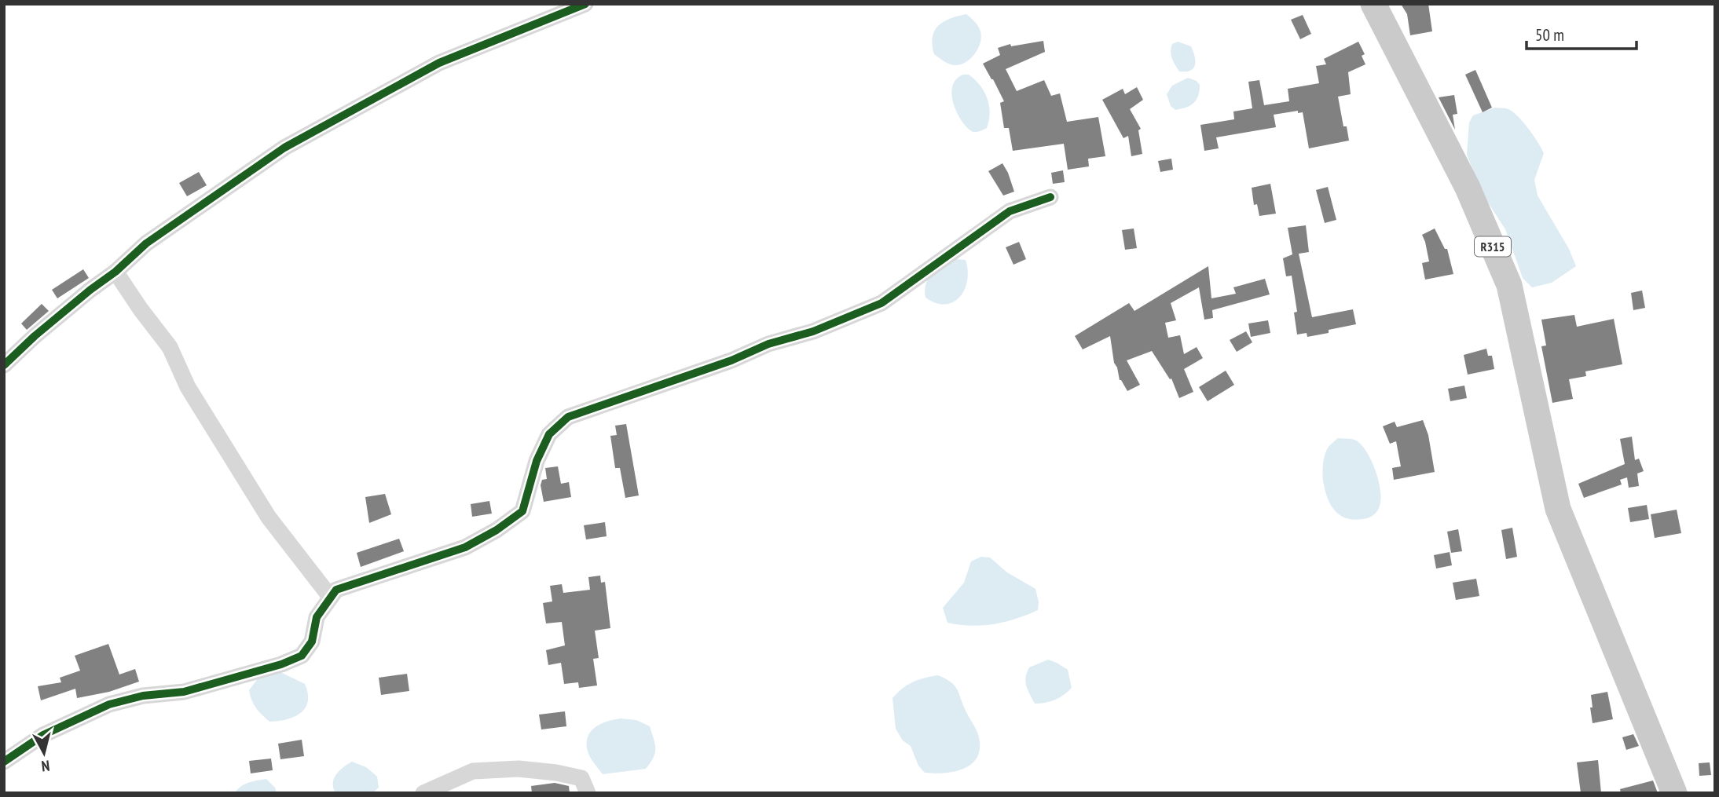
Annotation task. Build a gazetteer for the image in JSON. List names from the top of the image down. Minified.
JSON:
{"streets":{"main road":["R315"]},"scale_bar":"50 m","north":"bottom"}
